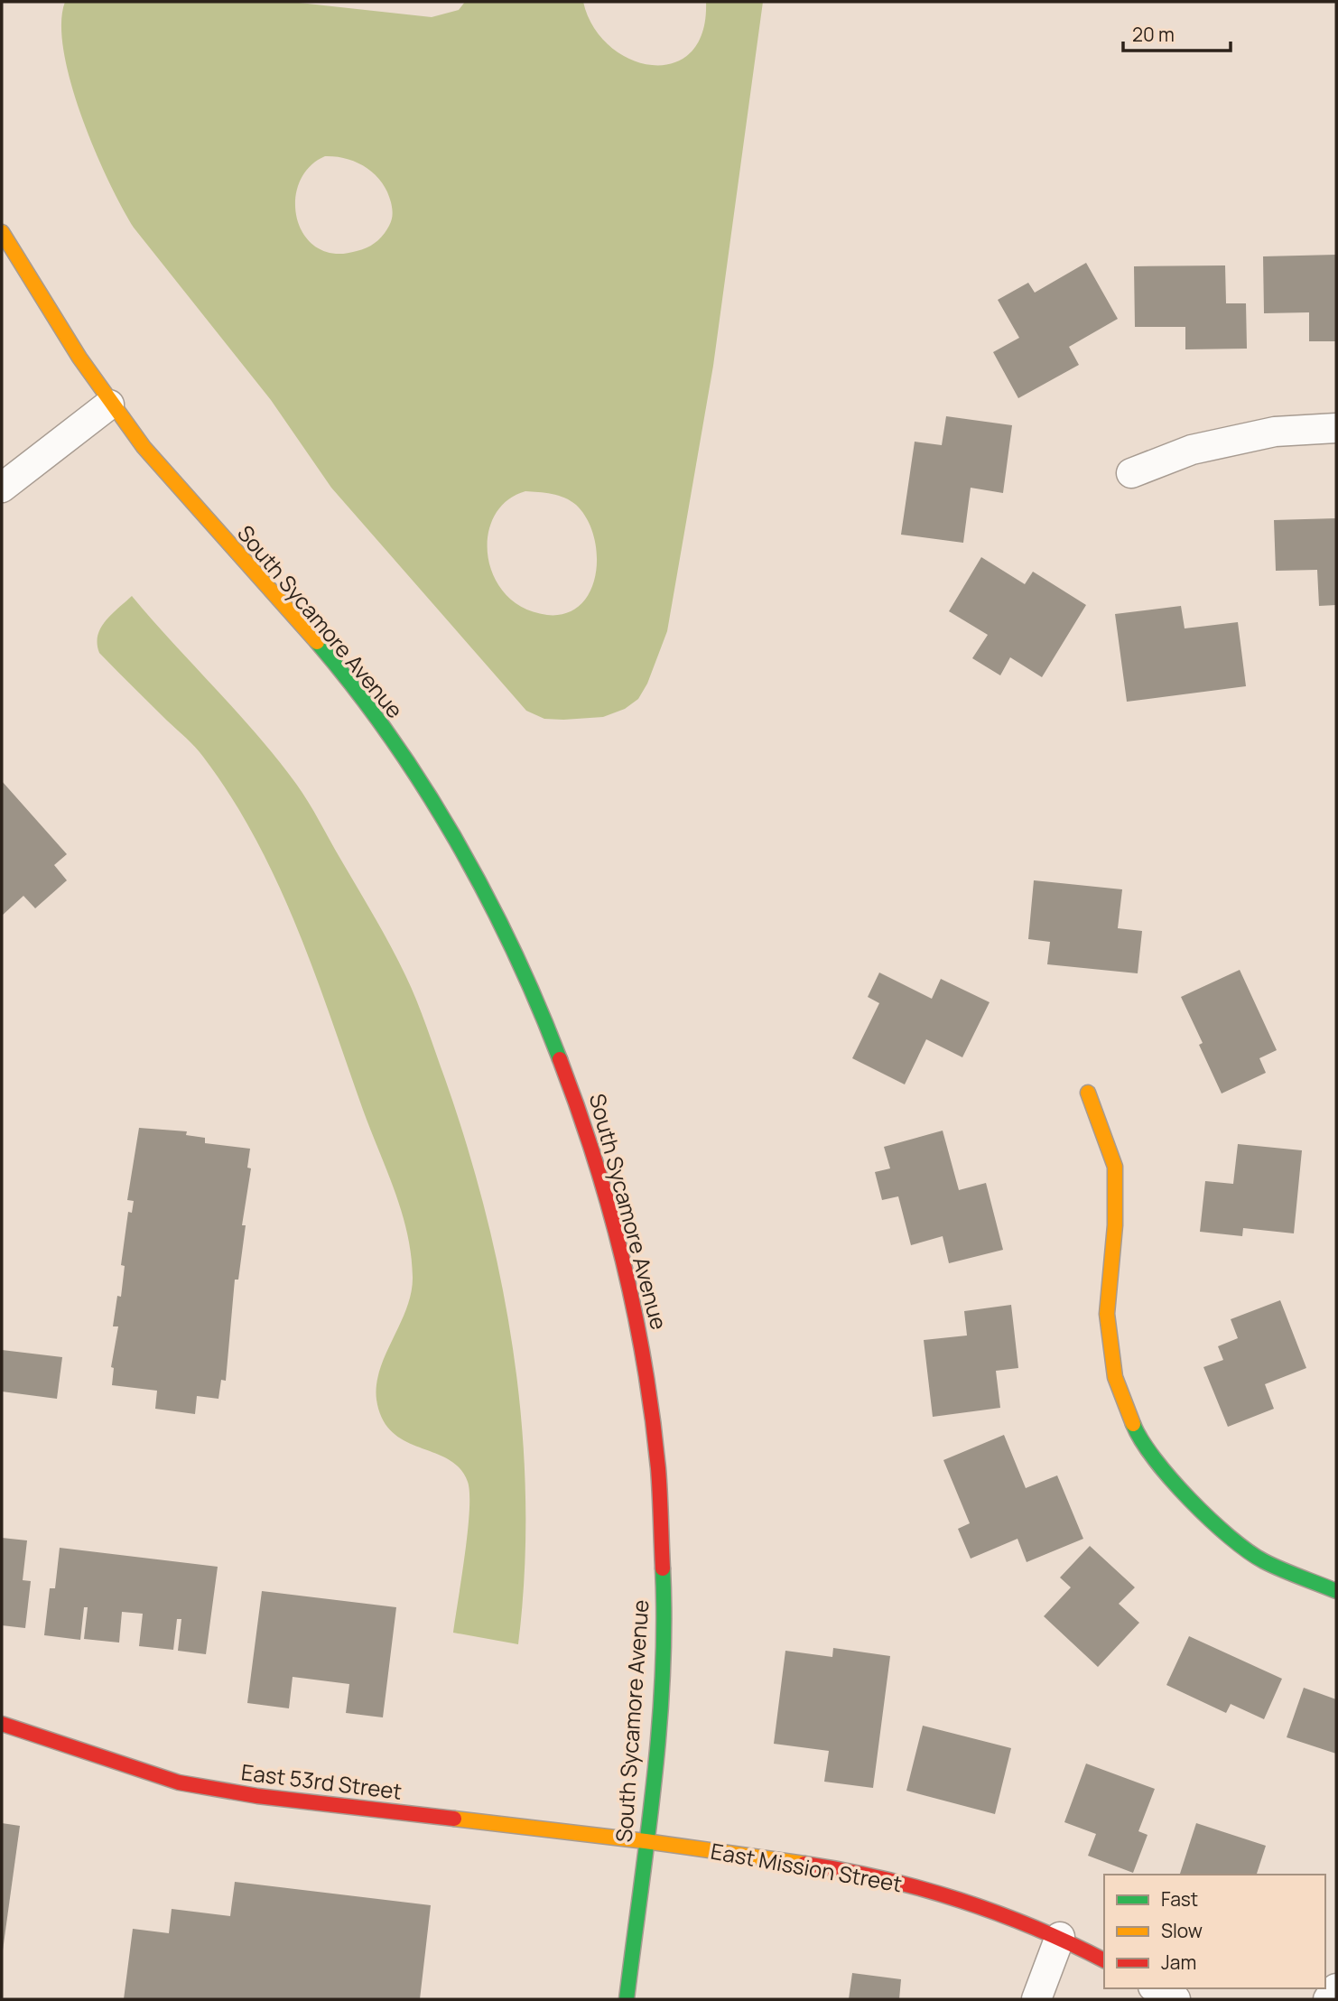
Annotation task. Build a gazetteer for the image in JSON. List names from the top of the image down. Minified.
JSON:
{"streets":{"main road":["South Sycamore Avenue","East 53rd Street","East Mission Street"]},"crossings":[["South Sycamore Avenue","East 53rd Street"],["South Sycamore Avenue","East Mission Street"],["East 53rd Street","East Mission Street"]],"legend":["Fast","Slow","Jam"],"scale_bar":"20 m"}
